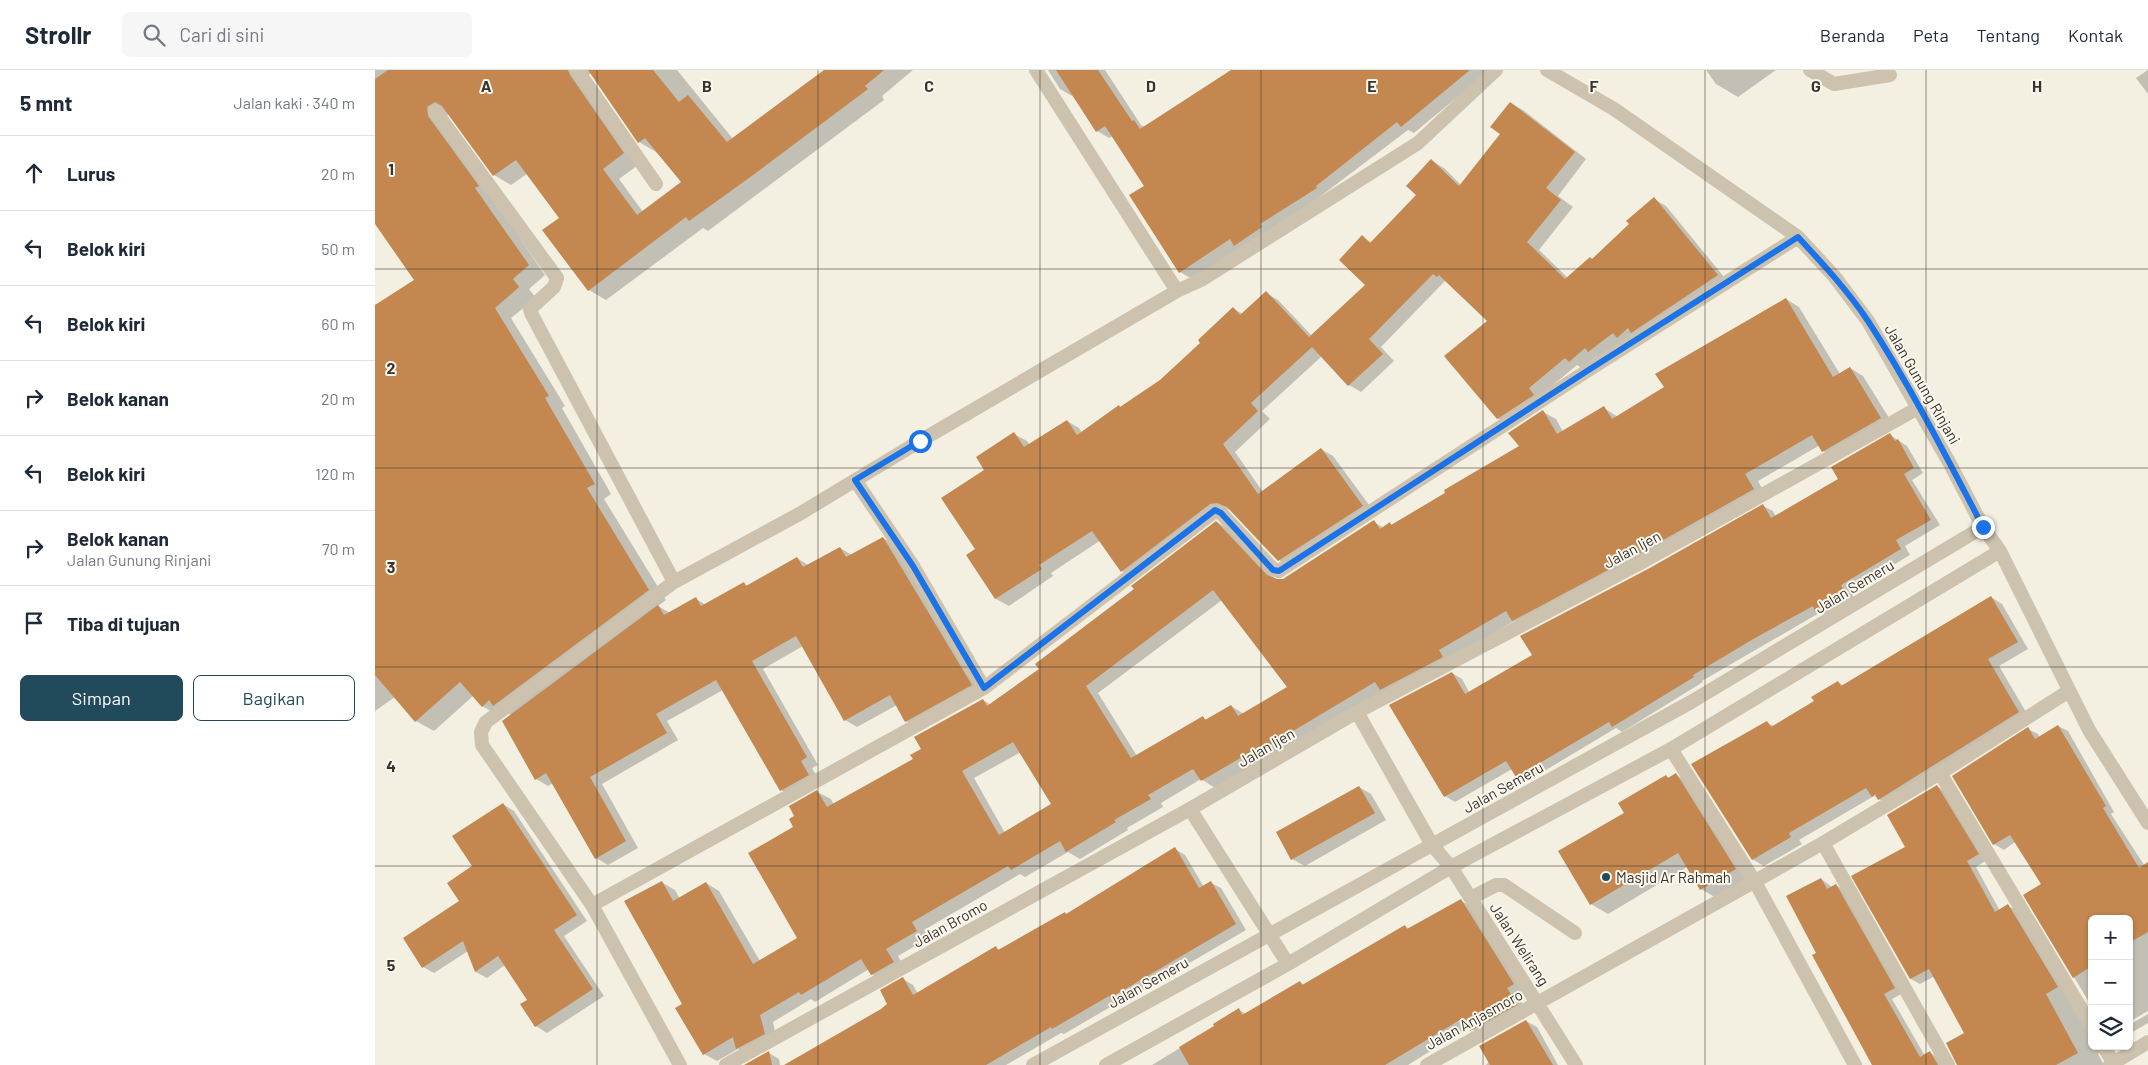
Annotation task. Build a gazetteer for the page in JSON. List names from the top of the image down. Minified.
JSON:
{"streets":{"street":["Jalan Gunung Rinjani","Jalan Ijen","Jalan Semeru","Jalan Bromo","Jalan Welirang","Jalan Anjasmoro"]},"crossings":[["Jalan Gunung Rinjani","Jalan Ijen"],["Jalan Gunung Rinjani","Jalan Semeru"],["Jalan Gunung Rinjani","Jalan Anjasmoro"],["Jalan Ijen","Jalan Bromo"],["Jalan Semeru","Jalan Welirang"],["Jalan Welirang","Jalan Anjasmoro"]],"places":["Masjid Ar Rahmah"],"page":{"header":"Strollr","search":"Cari di sini","nav":["Beranda","Peta","Tentang","Kontak"],"heading":["5 mnt","Jalan kaki · 340 m"],"list":[["Lurus","20 m"],["Belok kiri","50 m"],["Belok kiri","60 m"],["Belok kanan","20 m"],["Belok kiri","120 m"],["Belok kanan","Jalan Gunung Rinjani","70 m"],"Tiba di tujuan"],"buttons":["Simpan","Bagikan"],"map_buttons":["+","−"]},"grid":{"columns":["A","B","C","D","E","F","G","H"],"rows":["1","2","3","4","5"]}}
